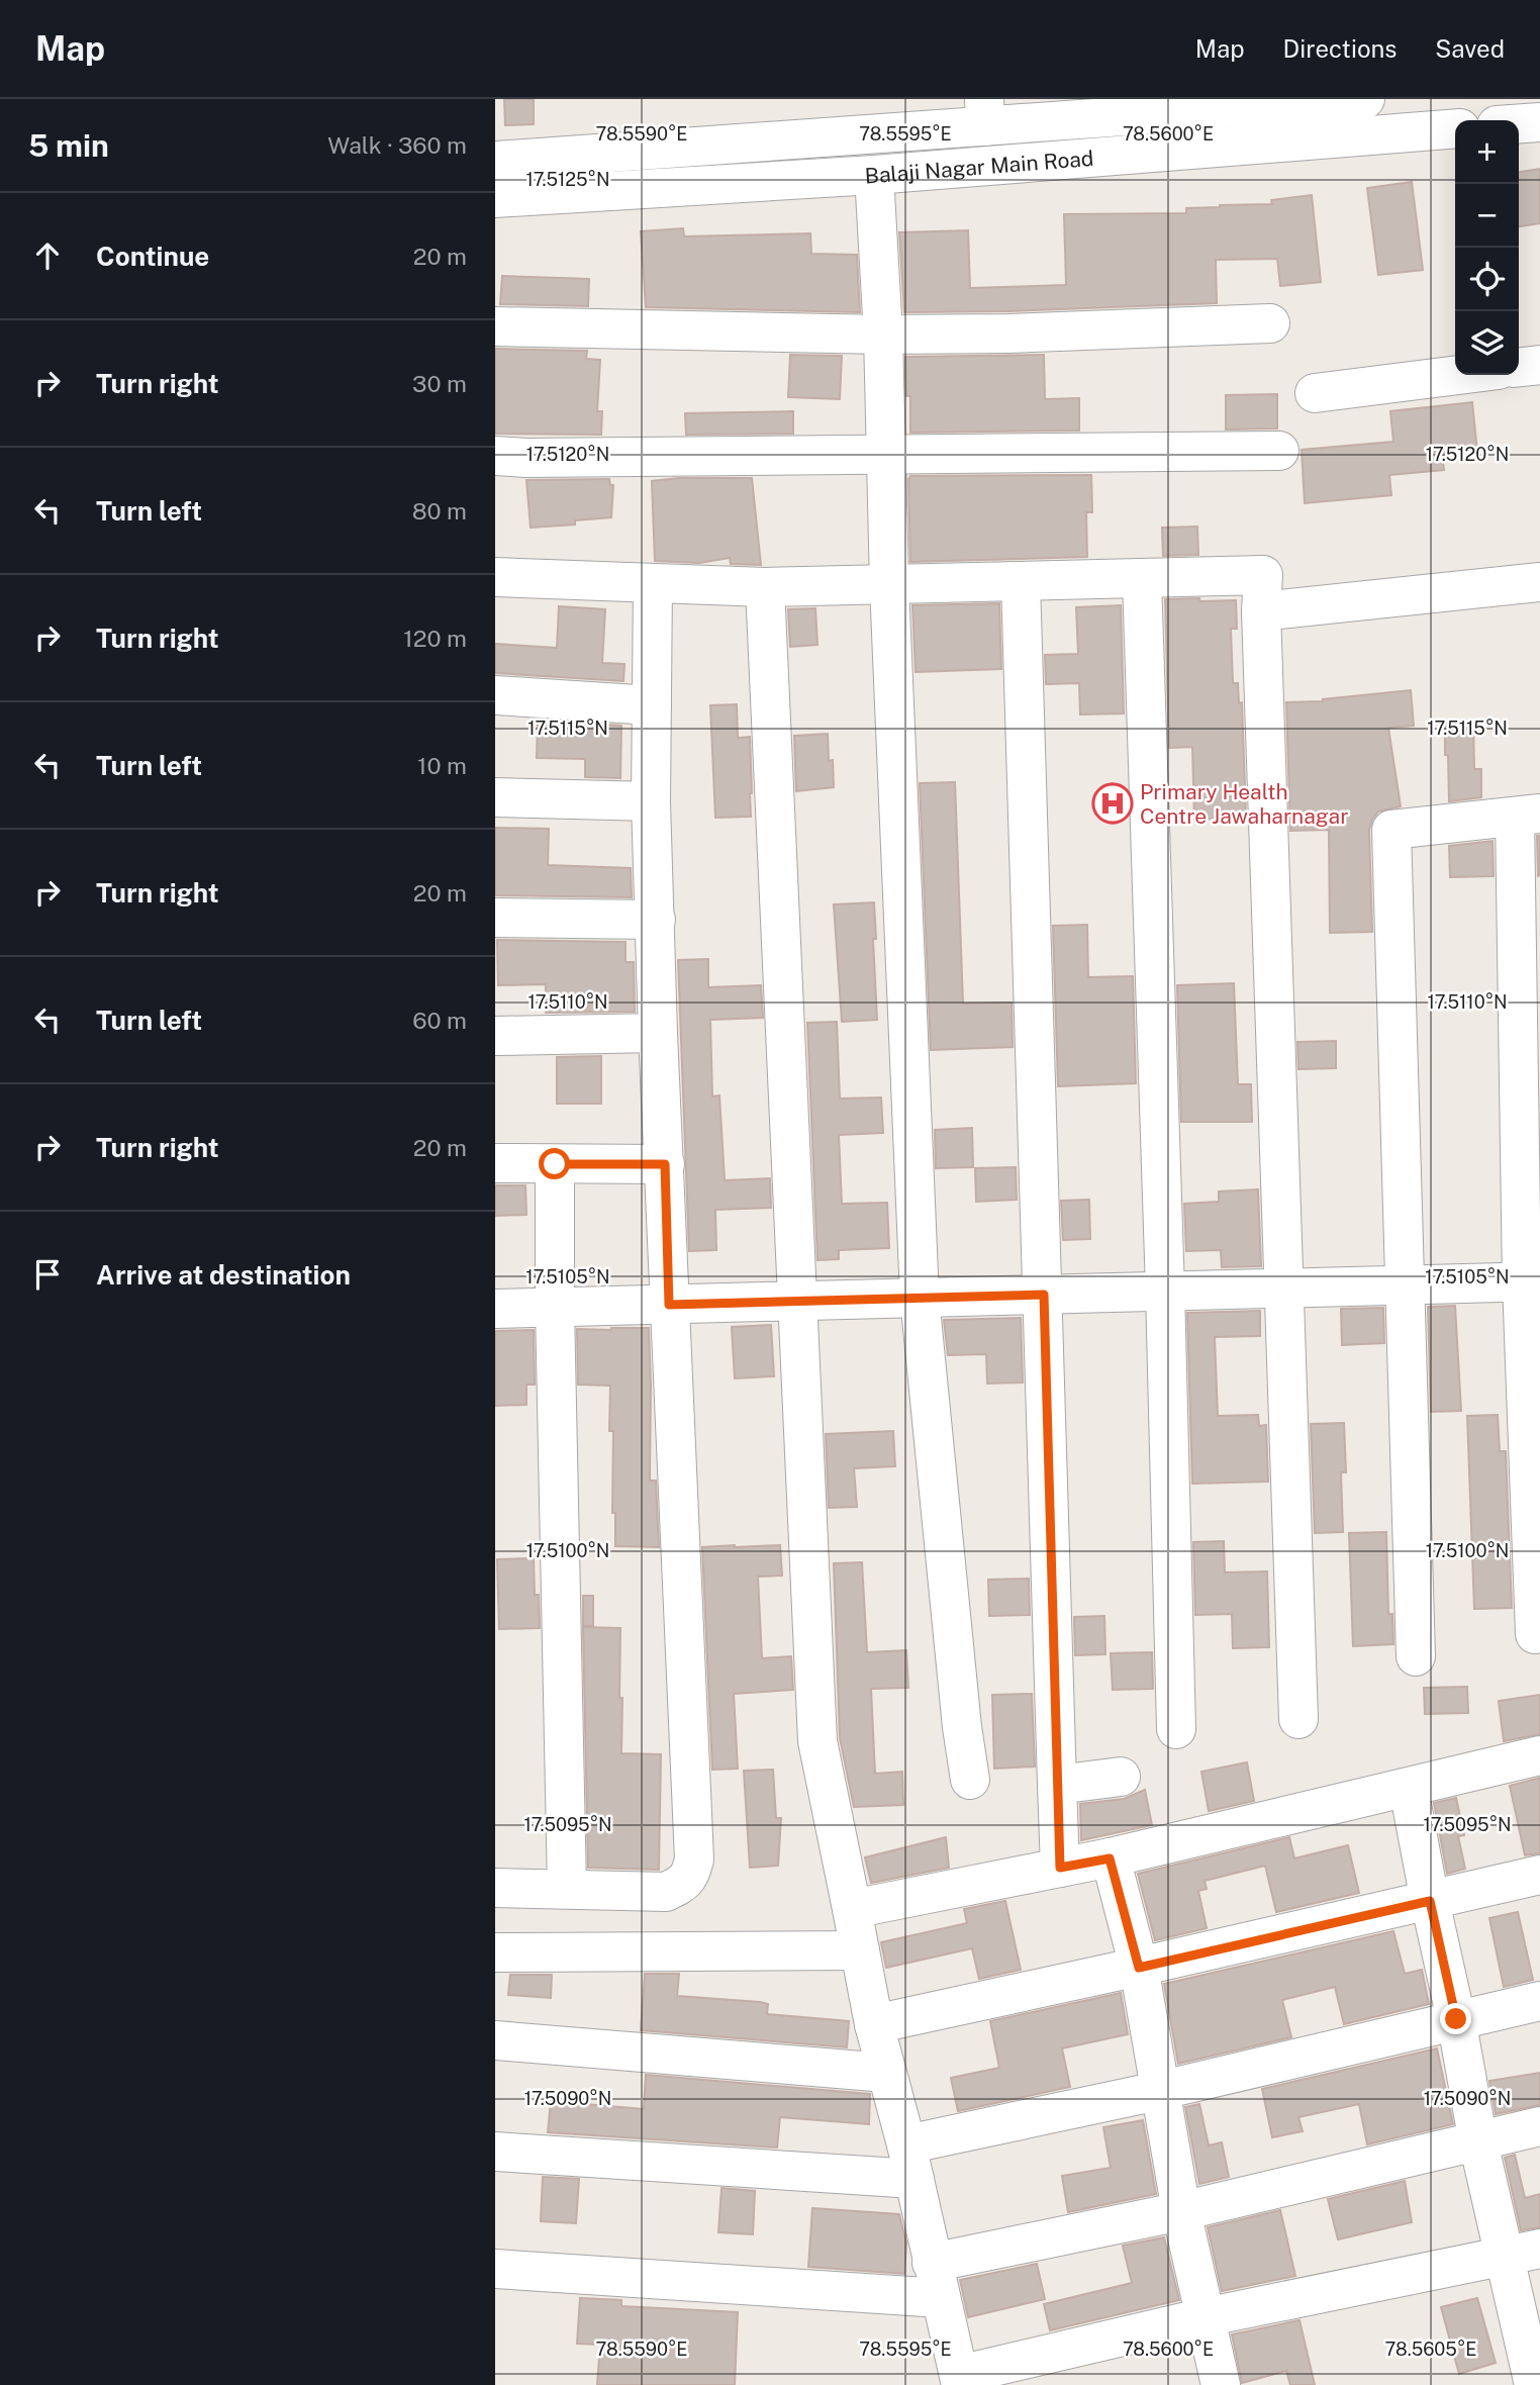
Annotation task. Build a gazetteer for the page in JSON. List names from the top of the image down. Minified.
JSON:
{"streets":{"street":["Balaji Nagar Main Road"]},"places":{"hospital":["Primary Health Centre Jawaharnagar"]},"page":{"header":"Map","nav":["Map","Directions","Saved"],"heading":["5 min","Walk · 360 m"],"map_buttons":["+","−"],"list":[["Continue","20 m"],["Turn right","30 m"],["Turn left","80 m"],["Turn right","120 m"],["Turn left","10 m"],["Turn right","20 m"],["Turn left","60 m"],["Turn right","20 m"],"Arrive at destination"]},"coordinates":["78.5590°E","78.5595°E","78.5600°E","17.5125°N","17.5120°N","17.5115°N","17.5110°N","17.5105°N","17.5100°N","17.5095°N","17.5090°N","78.5605°E"]}
